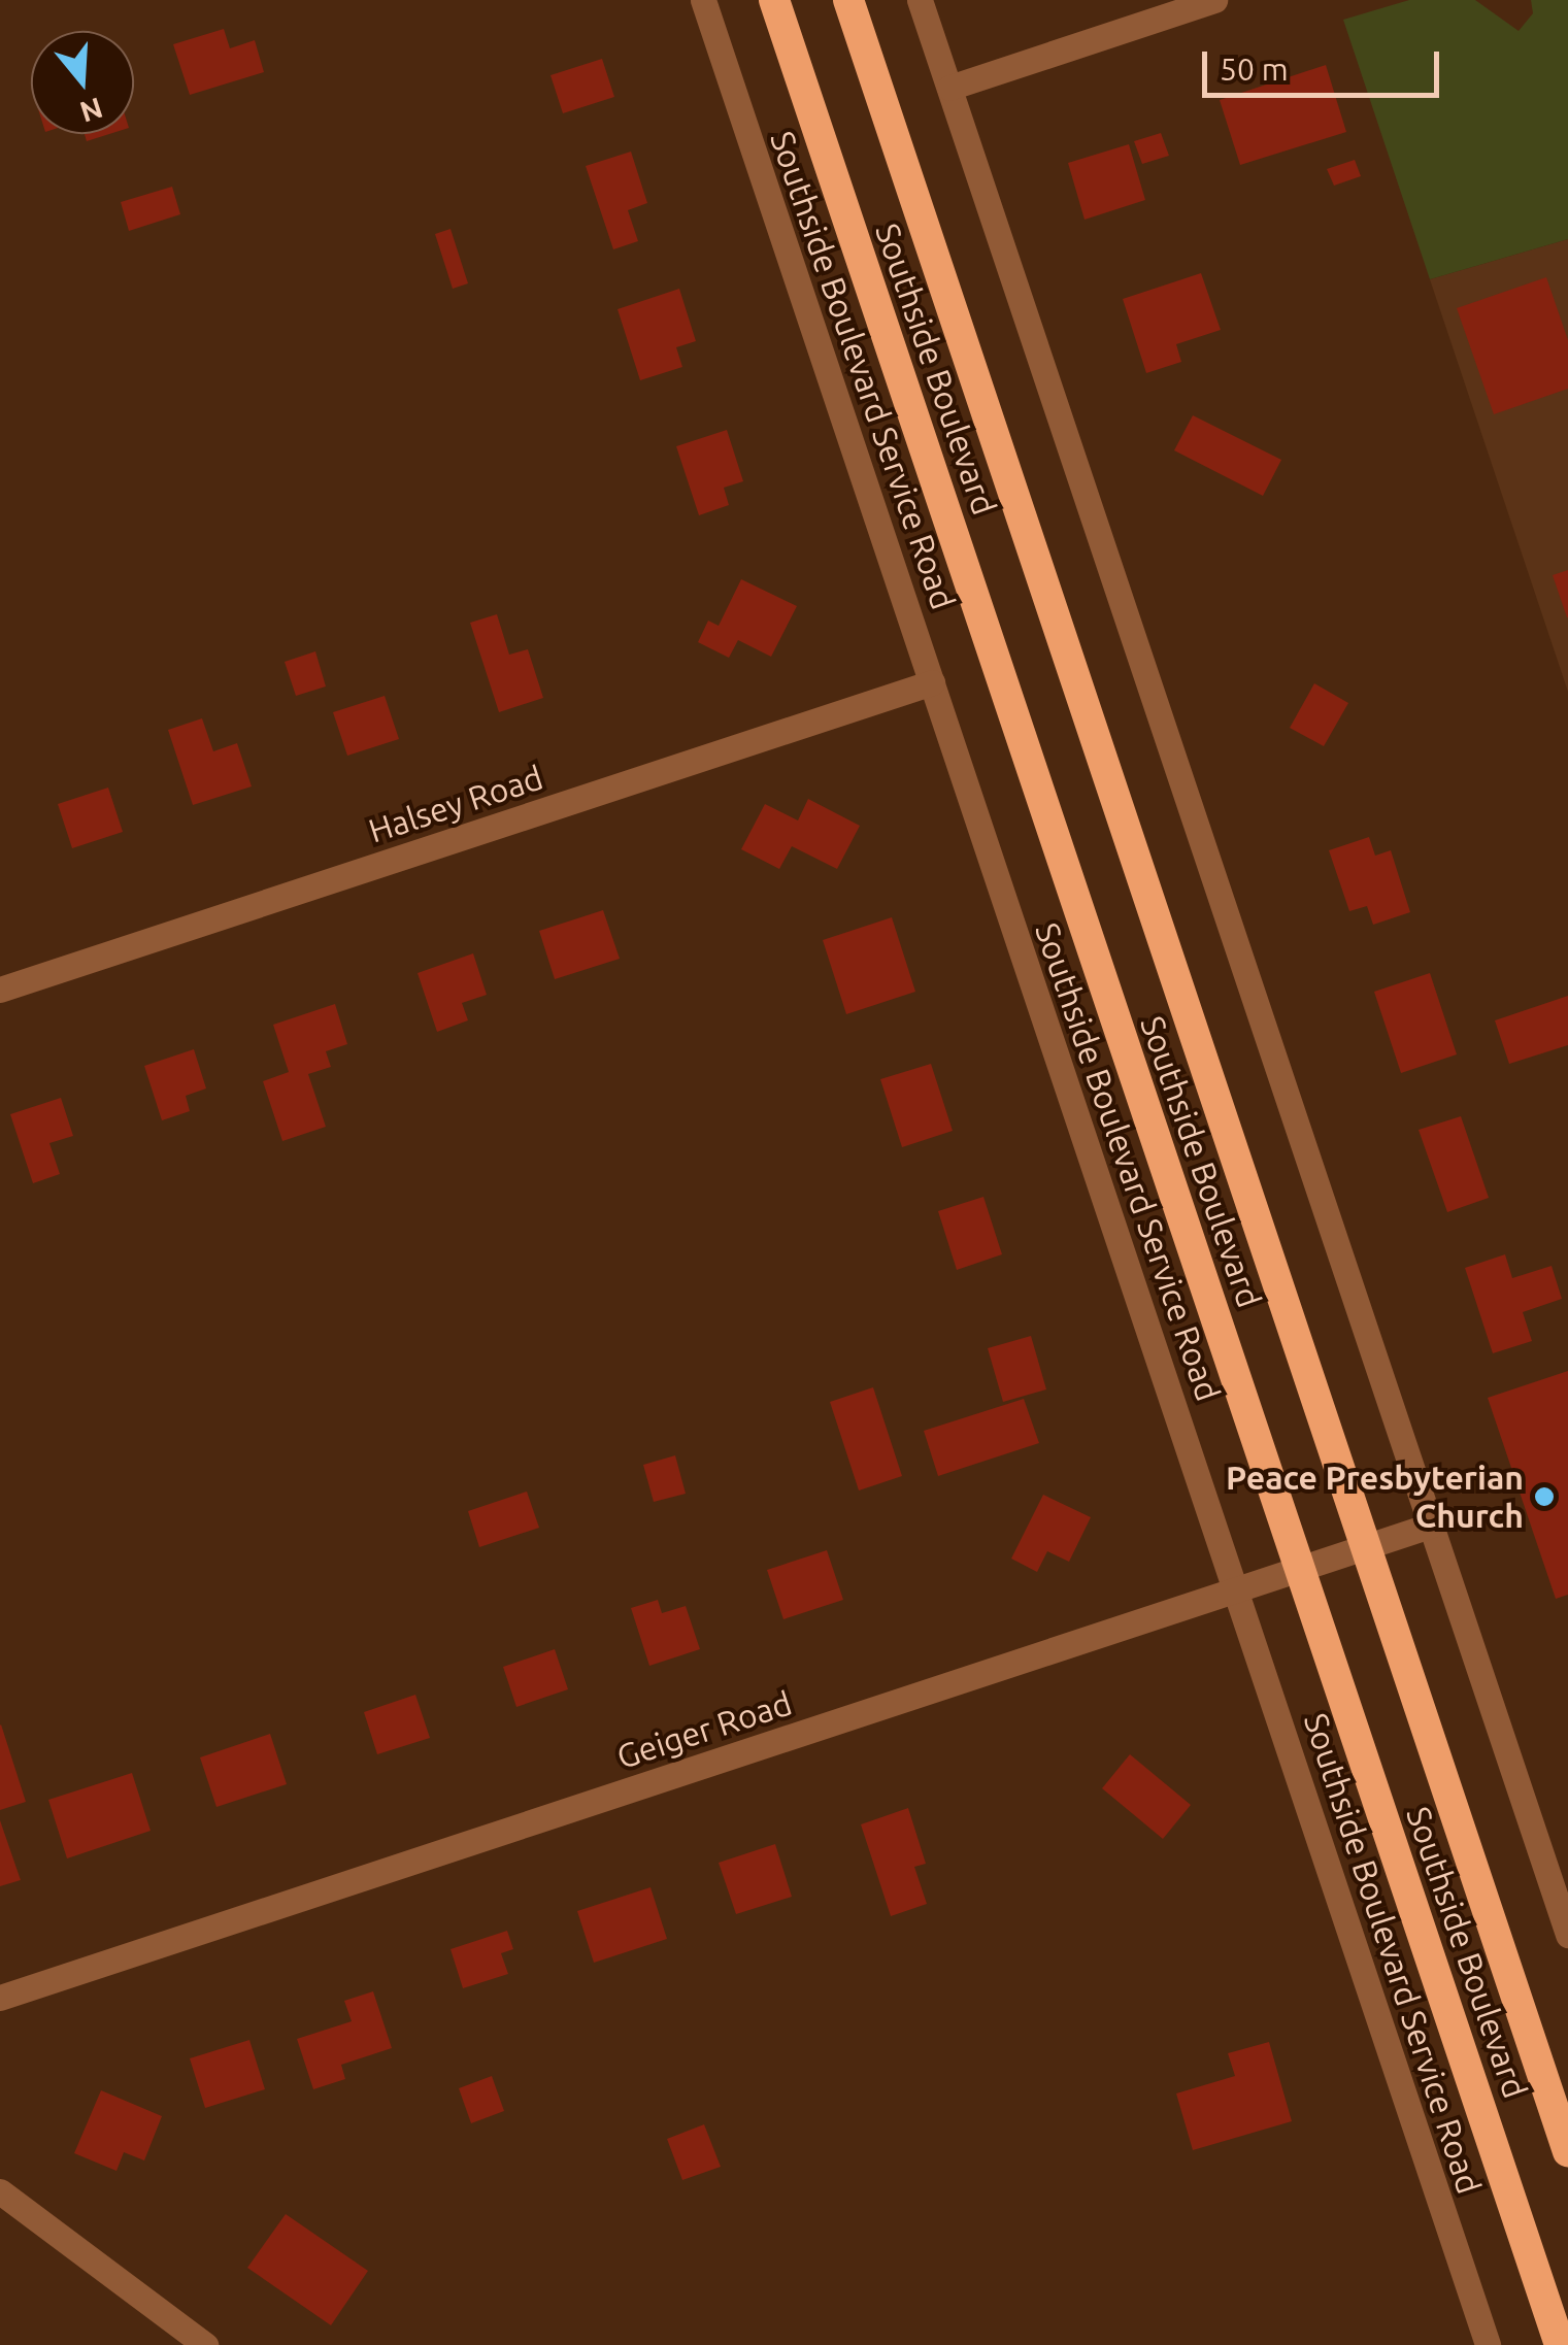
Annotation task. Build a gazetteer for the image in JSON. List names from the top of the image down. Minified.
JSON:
{"streets":{"highway":["Southside Boulevard"],"street":["Southside Boulevard Service Road","Halsey Road","Geiger Road"]},"crossings":[["Southside Boulevard","Geiger Road"],["Southside Boulevard Service Road","Halsey Road"],["Southside Boulevard Service Road","Geiger Road"]],"places":["Peace Presbyterian Church"],"scale_bar":"50 m","north":"bottom"}
